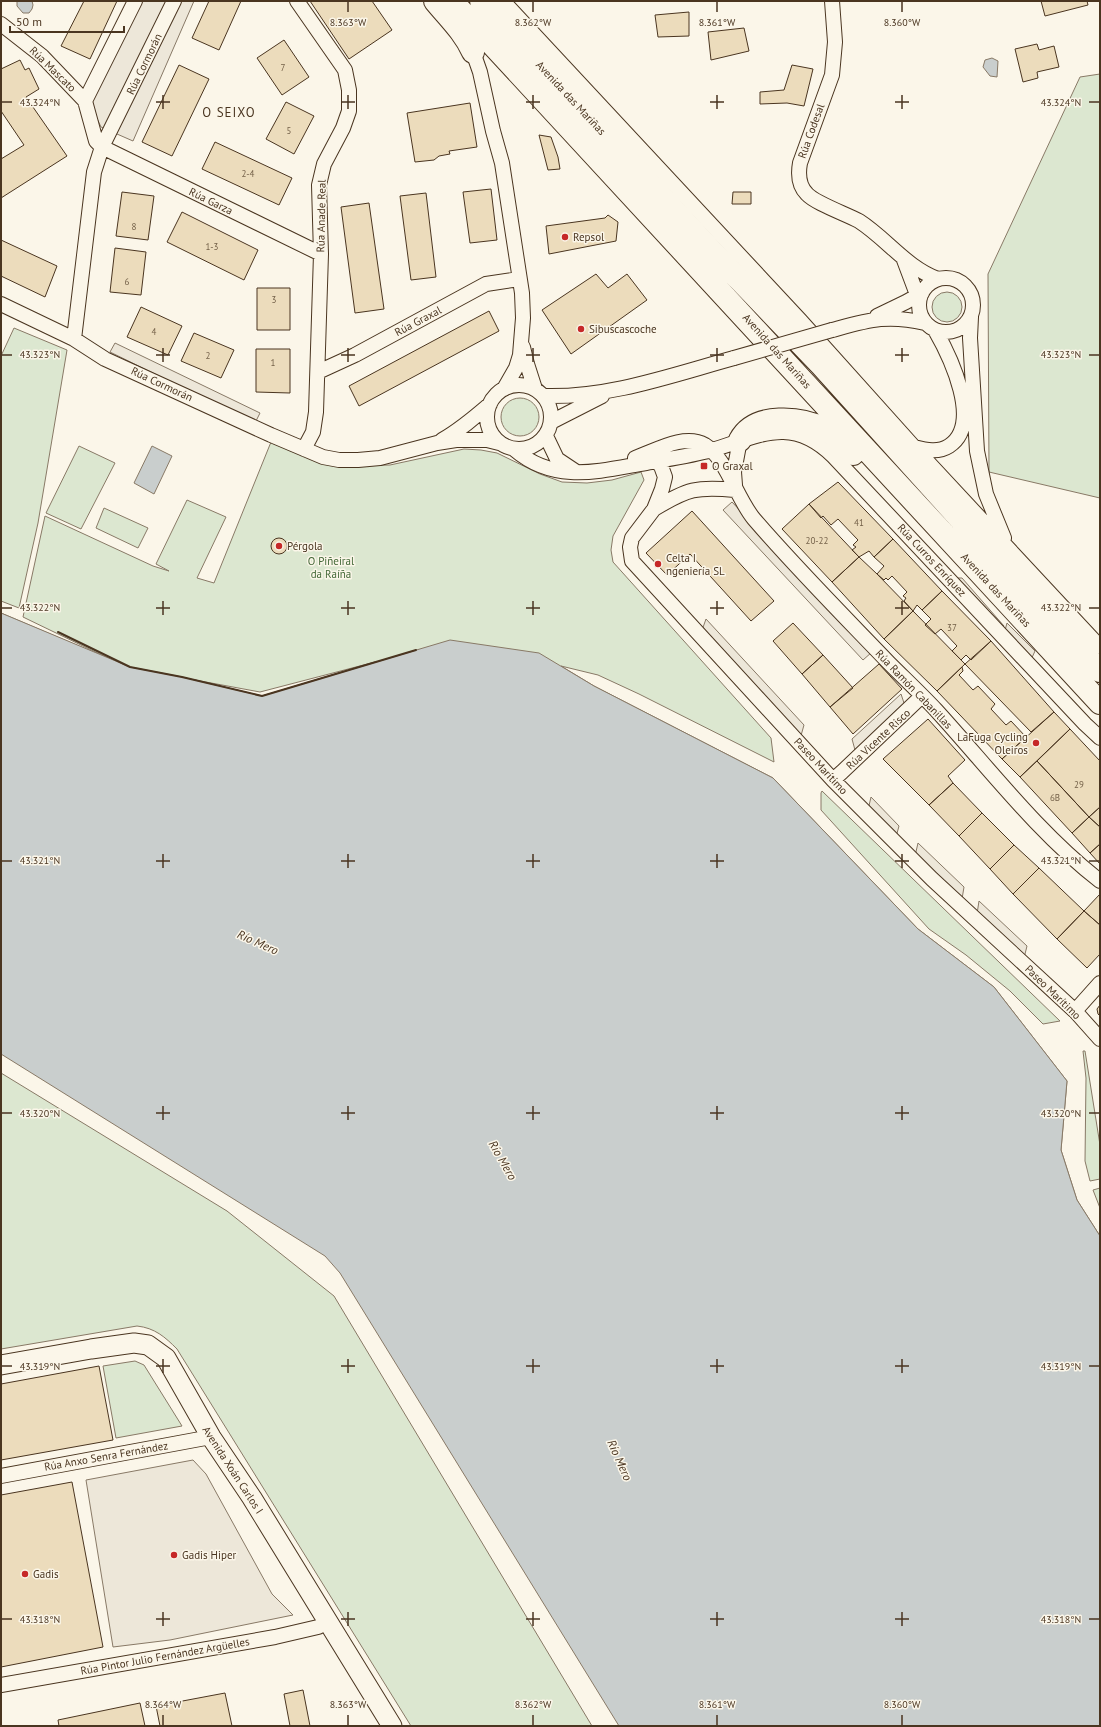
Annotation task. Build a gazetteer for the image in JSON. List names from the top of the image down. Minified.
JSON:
{"streets":{"highway":["Avenida das Mariñas"],"street":["Rúa Cormorán","Rúa Mascato","Rúa Codesal","Rúa Garza","Rúa Anade Real","Rúa Graxal","Rúa Curros Enríquez","Rúa Ramón Cabanillas","Rúa Vicente Risco","Paseo Marítimo","Rúa Anxo Senra Fernández","Avenida Xoán Carlos I","Rúa Pintor Julio Fernández Argüelles"]},"crossings":[["Rúa Cormorán","Rúa Garza"],["Rúa Cormorán","Rúa Anade Real"],["Rúa Cormorán","Rúa Curros Enríquez"],["Rúa Garza","Rúa Anade Real"],["Rúa Anade Real","Rúa Graxal"],["Rúa Curros Enríquez","Rúa Ramón Cabanillas"],["Rúa Curros Enríquez","Paseo Marítimo"],["Rúa Ramón Cabanillas","Rúa Vicente Risco"],["Rúa Vicente Risco","Paseo Marítimo"],["Rúa Anxo Senra Fernández","Avenida Xoán Carlos I"],["Avenida Xoán Carlos I","Rúa Pintor Julio Fernández Argüelles"]],"districts":["O SEIXO"],"water":["Río Mero"],"parks":["O Piñeiral da Raíña"],"places":{"other":["Repsol","Sibuscascoche","Pérgola","Celta I ngeniería SL","LaFuga Cycling Oleiros","Gadis Hiper","Gadis"],"transit":["O Graxal"]},"house_numbers":["7","5","2-4","8","1-3","6","3","4","2","1","41","20-22","37","29","6B"],"scale_bar":"50 m","coordinates":["8.363°W","8.362°W","8.361°W","8.360°W","43.324°N","43.323°N","43.322°N","43.321°N","43.320°N","43.319°N","43.318°N","8.364°W"]}
